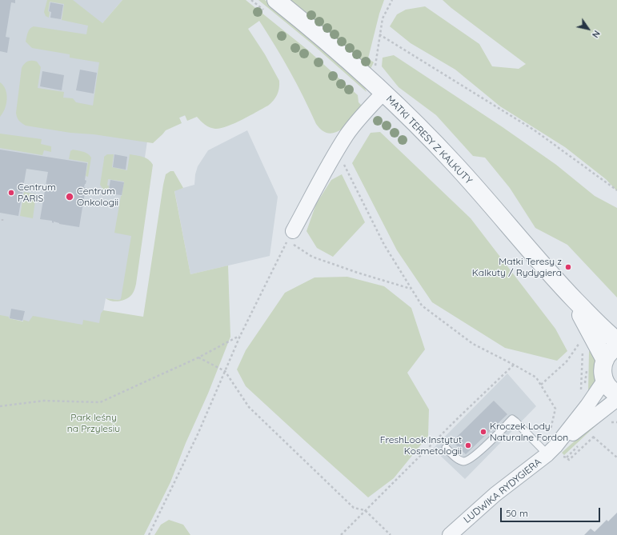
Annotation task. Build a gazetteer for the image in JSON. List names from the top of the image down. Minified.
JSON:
{"streets":{"street":["MATKI TERESY Z KALKUTY","LUDWIKA RYDYGIERA"]},"parks":["Park leśny na Przylesiu"],"places":["Centrum PARIS","Centrum Onkologii","Matki Teresy z Kalkuty / Rydygiera","Kroczek Lody Naturalne Fordon","FreshLook Instytut Kosmetologii"],"scale_bar":"50 m","north":"bottom right"}
